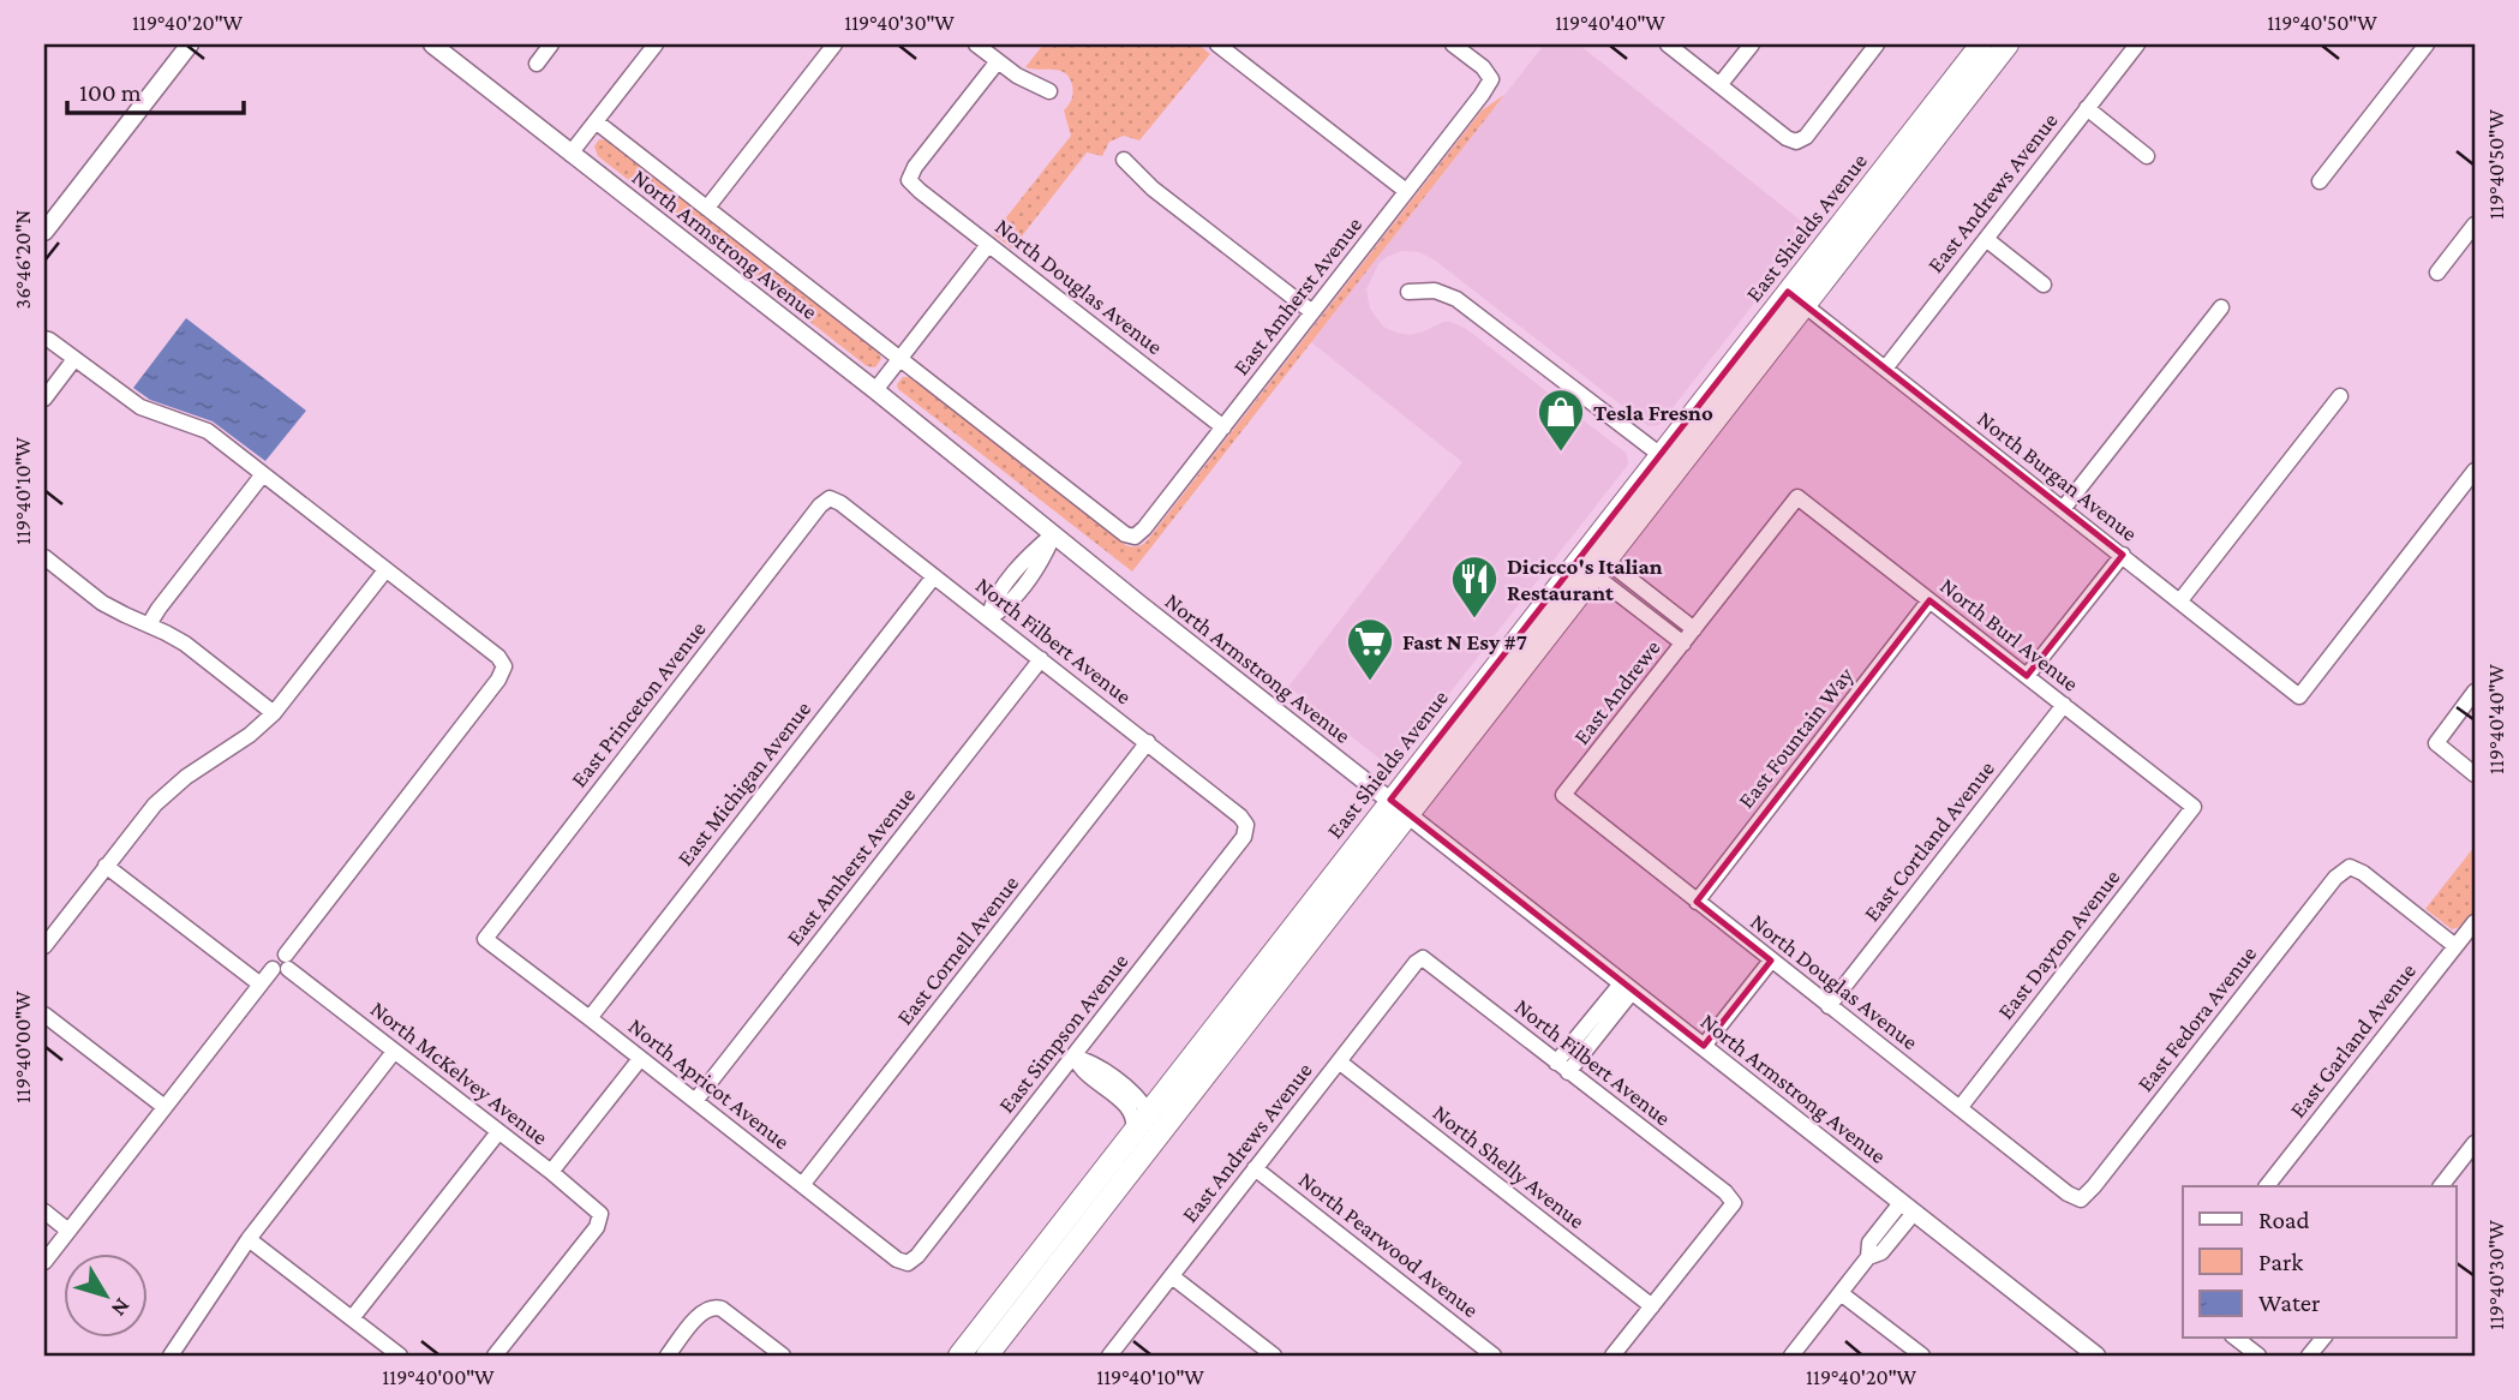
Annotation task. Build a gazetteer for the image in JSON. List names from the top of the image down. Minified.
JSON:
{"streets":{"main road":["East Shields Avenue"],"street":["East Andrews Avenue","North Armstrong Avenue","North Douglas Avenue","East Amherst Avenue","North Burgan Avenue","North Burl Avenue","North Filbert Avenue","East Andrewe","East Princeton Avenue","East Fountain Way","East Michigan Avenue","East Cortland Avenue","East Dayton Avenue","East Cornell Avenue","East Fedora Avenue","East Simpson Avenue","East Garland Avenue","North McKelvey Avenue","North Apricot Avenue","North Shelly Avenue","North Pearwood Avenue"]},"crossings":[["East Andrews Avenue","North Burgan Avenue"],["East Andrews Avenue","North Filbert Avenue"],["East Andrews Avenue","North Shelly Avenue"],["East Andrews Avenue","North Pearwood Avenue"],["East Shields Avenue","North Armstrong Avenue"],["East Shields Avenue","North Burgan Avenue"],["North Armstrong Avenue","East Amherst Avenue"],["North Douglas Avenue","East Amherst Avenue"],["North Douglas Avenue","East Andrewe"],["North Douglas Avenue","East Fountain Way"],["North Douglas Avenue","East Cortland Avenue"],["North Douglas Avenue","East Dayton Avenue"],["North Douglas Avenue","East Fedora Avenue"],["East Amherst Avenue","North Filbert Avenue"],["East Amherst Avenue","North Apricot Avenue"],["North Burl Avenue","East Andrewe"],["North Burl Avenue","East Fountain Way"],["North Burl Avenue","East Cortland Avenue"],["North Burl Avenue","East Dayton Avenue"],["North Filbert Avenue","East Princeton Avenue"],["North Filbert Avenue","East Michigan Avenue"],["North Filbert Avenue","East Cornell Avenue"],["North Filbert Avenue","East Simpson Avenue"],["North Filbert Avenue","North Shelly Avenue"],["East Princeton Avenue","North Apricot Avenue"],["East Michigan Avenue","North Apricot Avenue"],["East Cornell Avenue","North Apricot Avenue"],["East Fedora Avenue","East Garland Avenue"],["East Simpson Avenue","North Apricot Avenue"]],"places":{"shop":["Tesla Fresno"],"restaurant":["Dicicco's Italian Restaurant"],"supermarket":["Fast N Esy #7"]},"legend":["Road","Park","Water"],"scale_bar":"100 m","north":"bottom right","coordinates":["119°40'20\"W","119°40'30\"W","119°40'40\"W","119°40'50\"W","36°46'20\"N","119°40'10\"W","119°40'00\"W"]}
